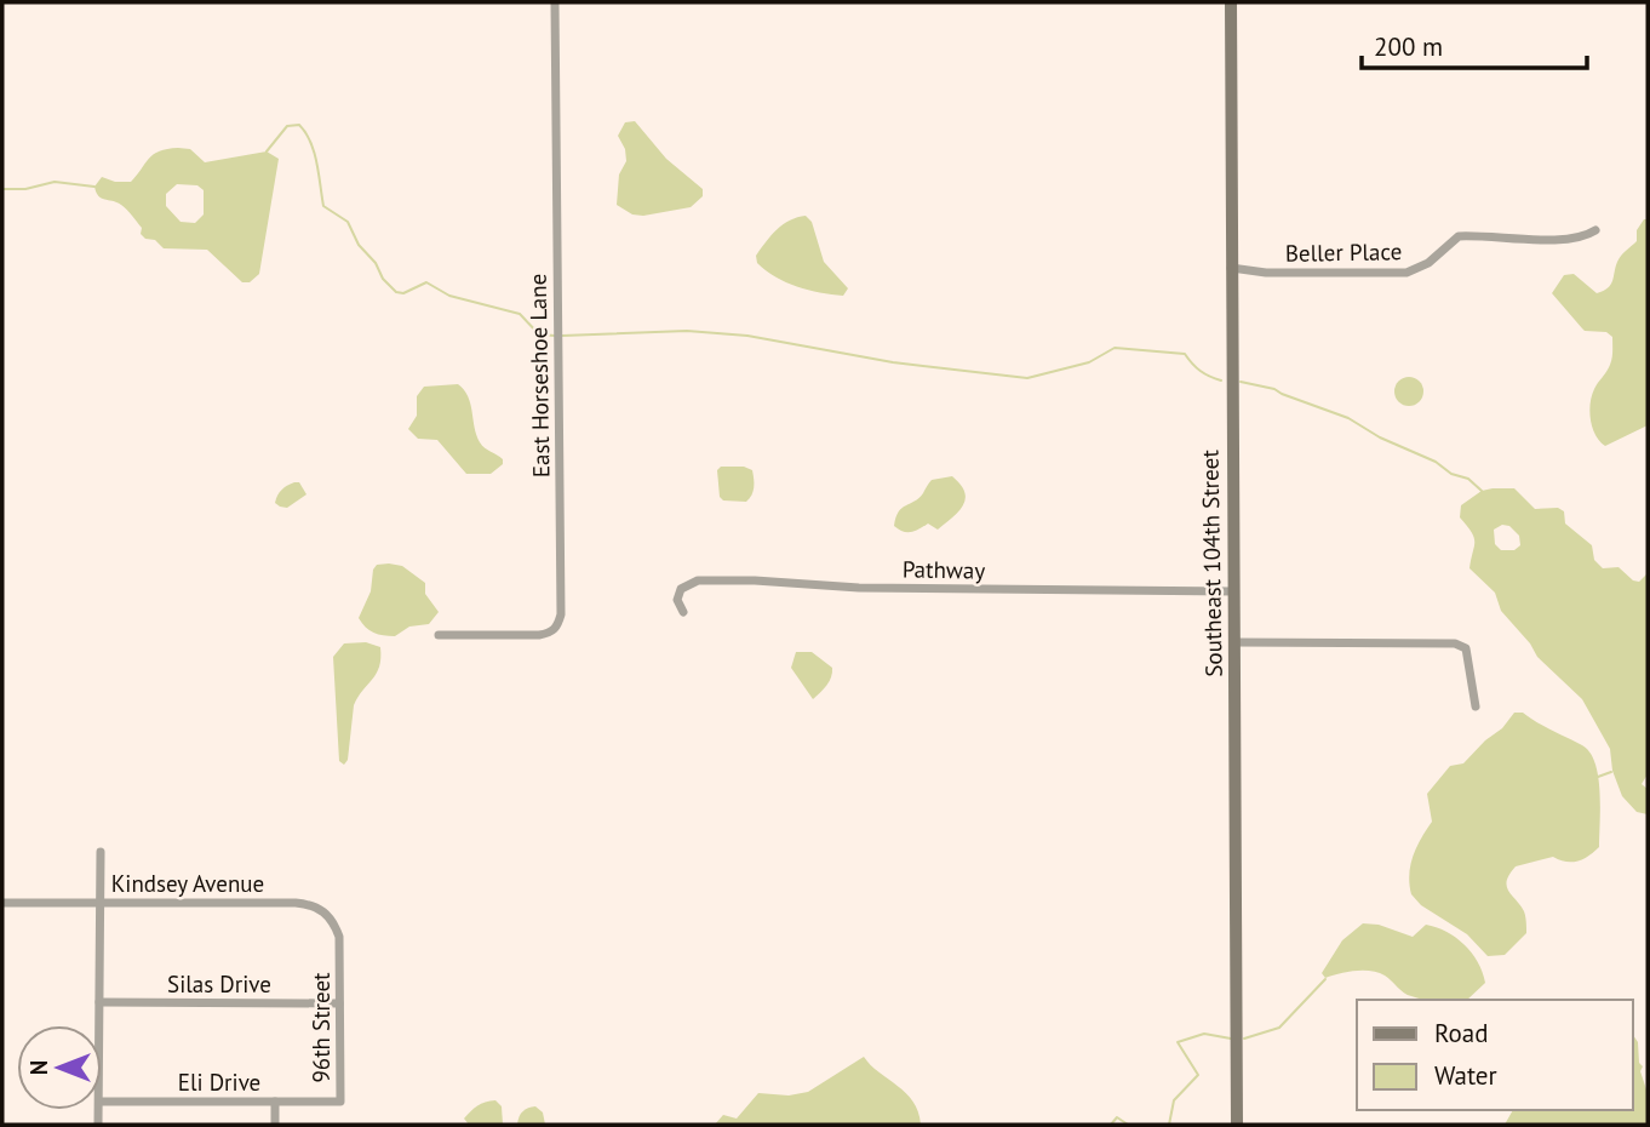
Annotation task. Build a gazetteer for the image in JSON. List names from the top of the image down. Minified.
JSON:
{"streets":{"street":["Beller Place","East Horseshoe Lane","Southeast 104th Street","Pathway","Kindsey Avenue","Silas Drive","96th Street","Eli Drive"]},"crossings":[["Beller Place","Southeast 104th Street"],["Southeast 104th Street","Pathway"],["Kindsey Avenue","96th Street"],["Silas Drive","96th Street"],["96th Street","Eli Drive"]],"legend":["Road","Water"],"scale_bar":"200 m","north":"left"}
